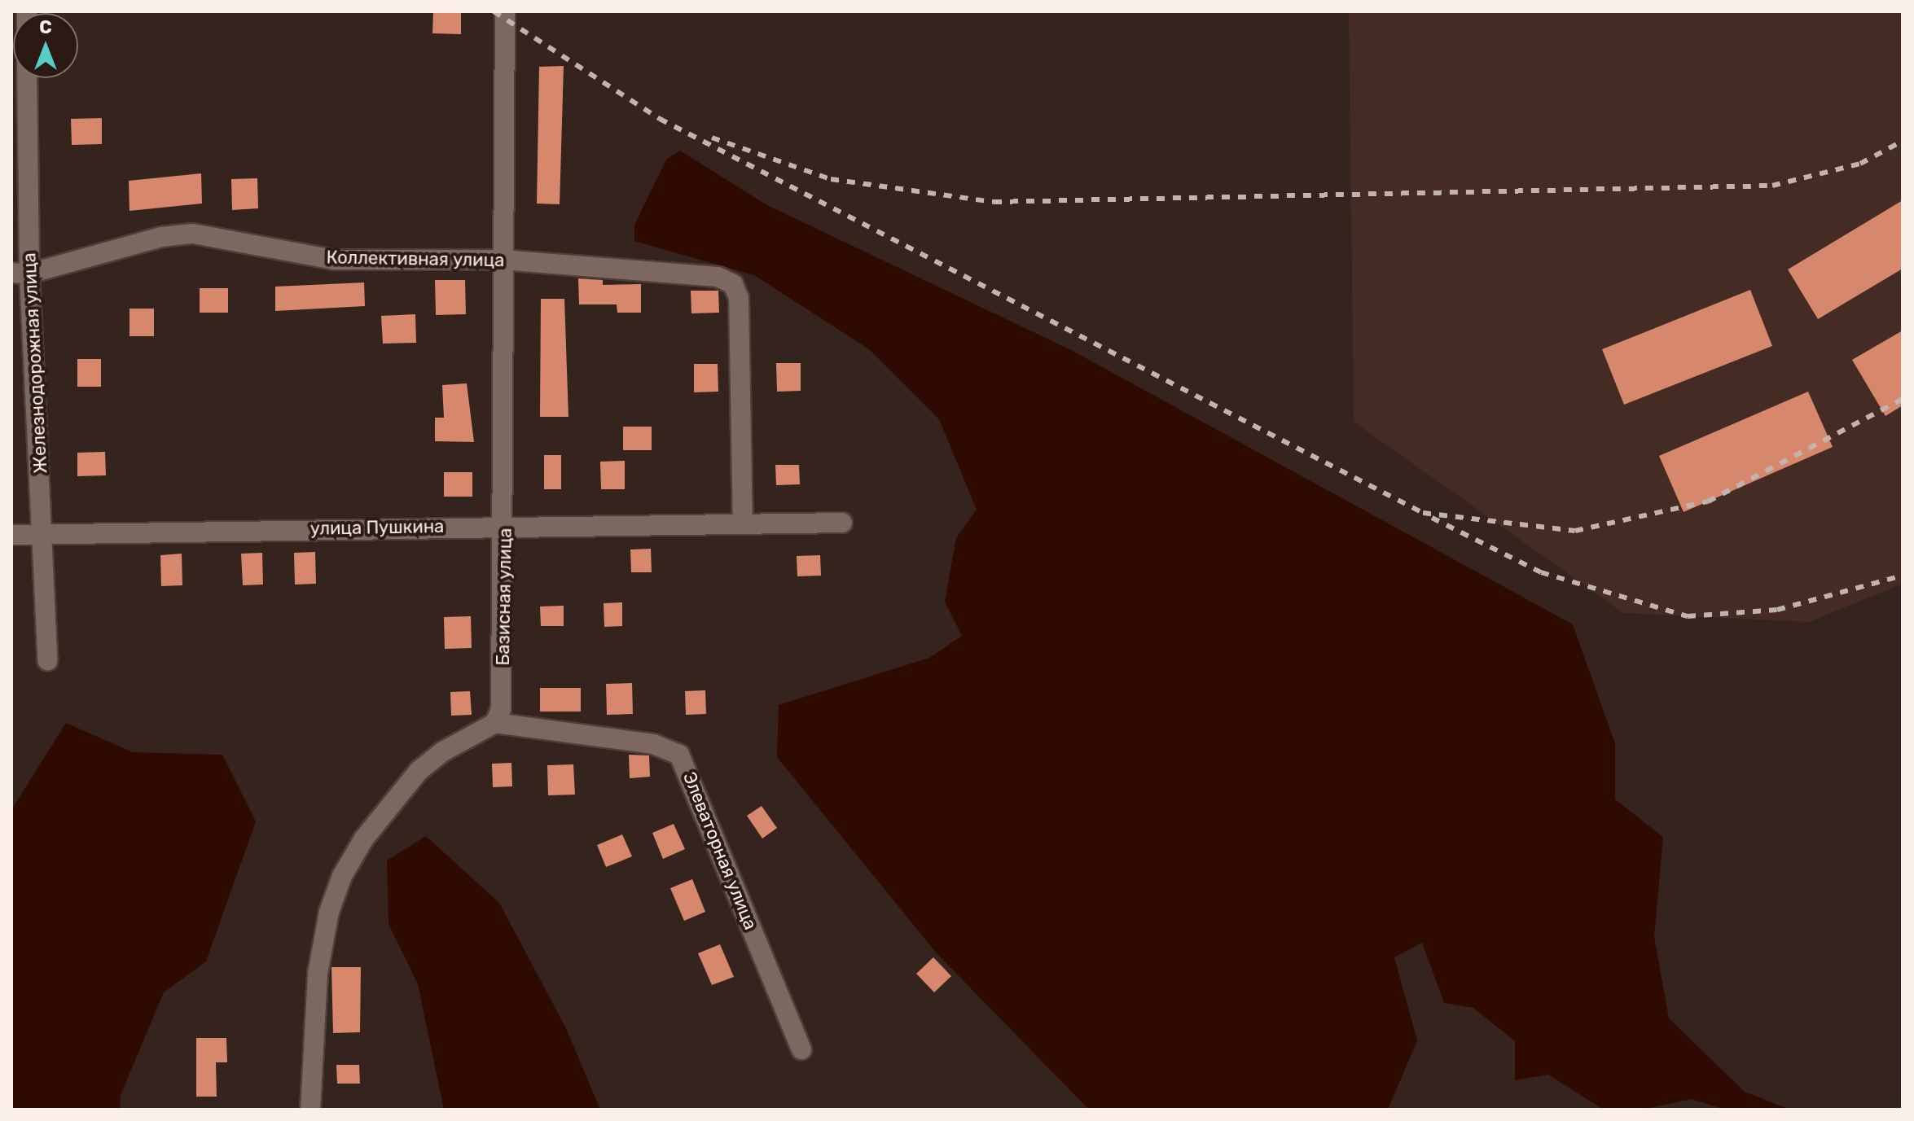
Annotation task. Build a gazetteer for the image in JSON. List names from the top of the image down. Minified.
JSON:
{"streets":{"street":["Коллективная улица","Железнодорожная улица","улица Пушкина","Базисная улица","Элеваторная улица"]},"crossings":[["Коллективная улица","Железнодорожная улица"],["Коллективная улица","улица Пушкина"],["Коллективная улица","Базисная улица"],["Железнодорожная улица","улица Пушкина"],["улица Пушкина","Базисная улица"],["Базисная улица","Элеваторная улица"]],"north":"top"}
